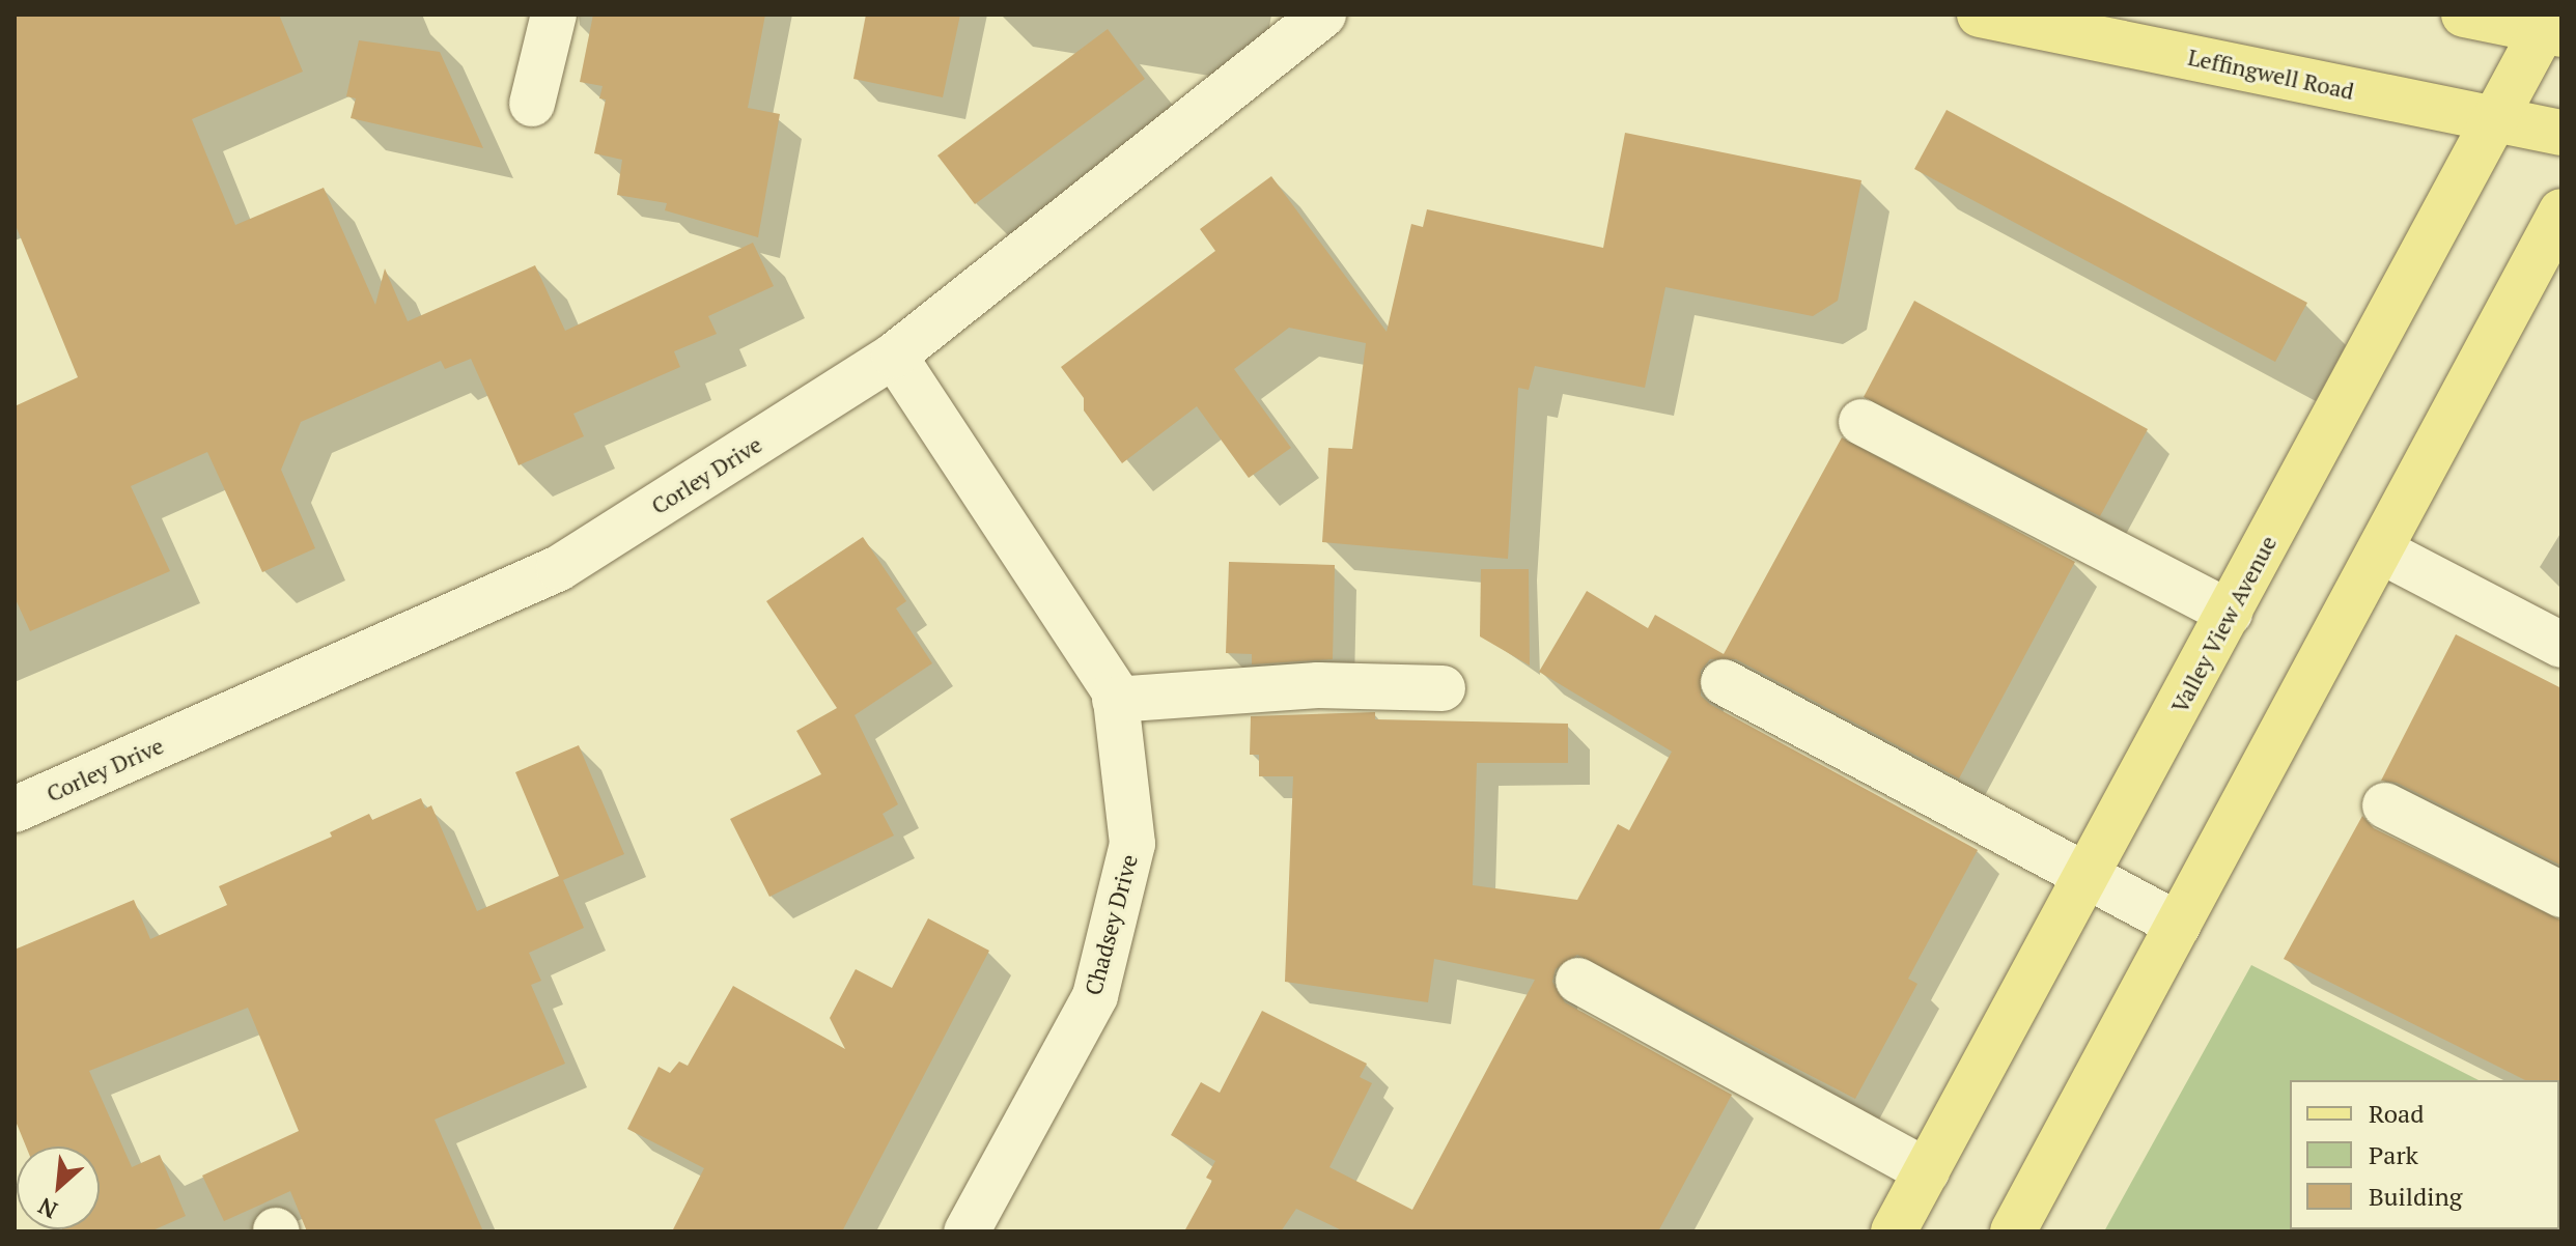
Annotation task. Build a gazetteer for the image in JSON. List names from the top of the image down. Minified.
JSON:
{"streets":{"main road":["Leffingwell Road","Valley View Avenue"],"street":["Corley Drive","Chadsey Drive"]},"crossings":[["Leffingwell Road","Valley View Avenue"],["Corley Drive","Chadsey Drive"]],"legend":["Road","Park","Building"],"north":"bottom left"}
